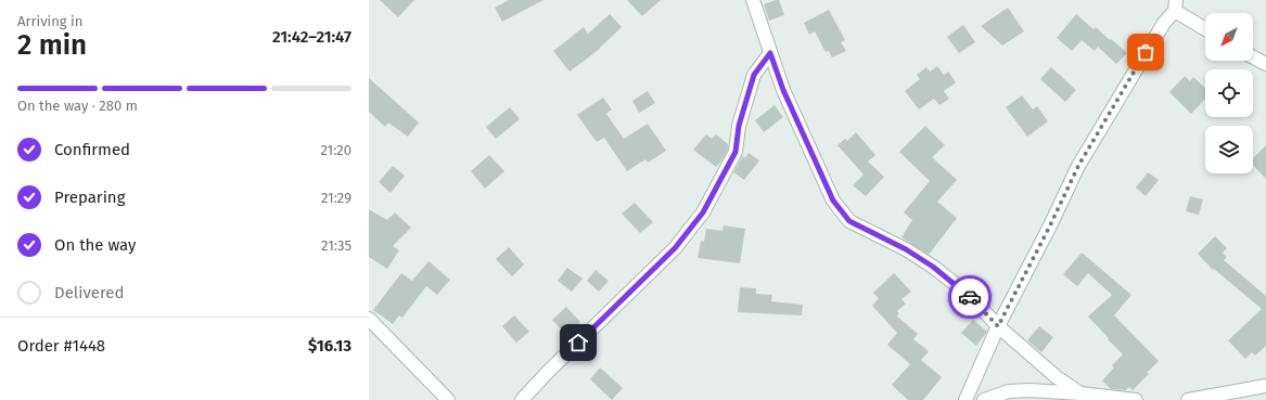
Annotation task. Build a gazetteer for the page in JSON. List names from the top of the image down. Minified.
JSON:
{"north":"bottom left","page":{"heading":["2 min","Arriving in","21:42–21:47"],"panel":["Order #1448","$16.13"],"bar":"On the way · 280 m","list":[["Confirmed","21:20"],["Preparing","21:29"],["On the way","21:35"],"Delivered"]}}
